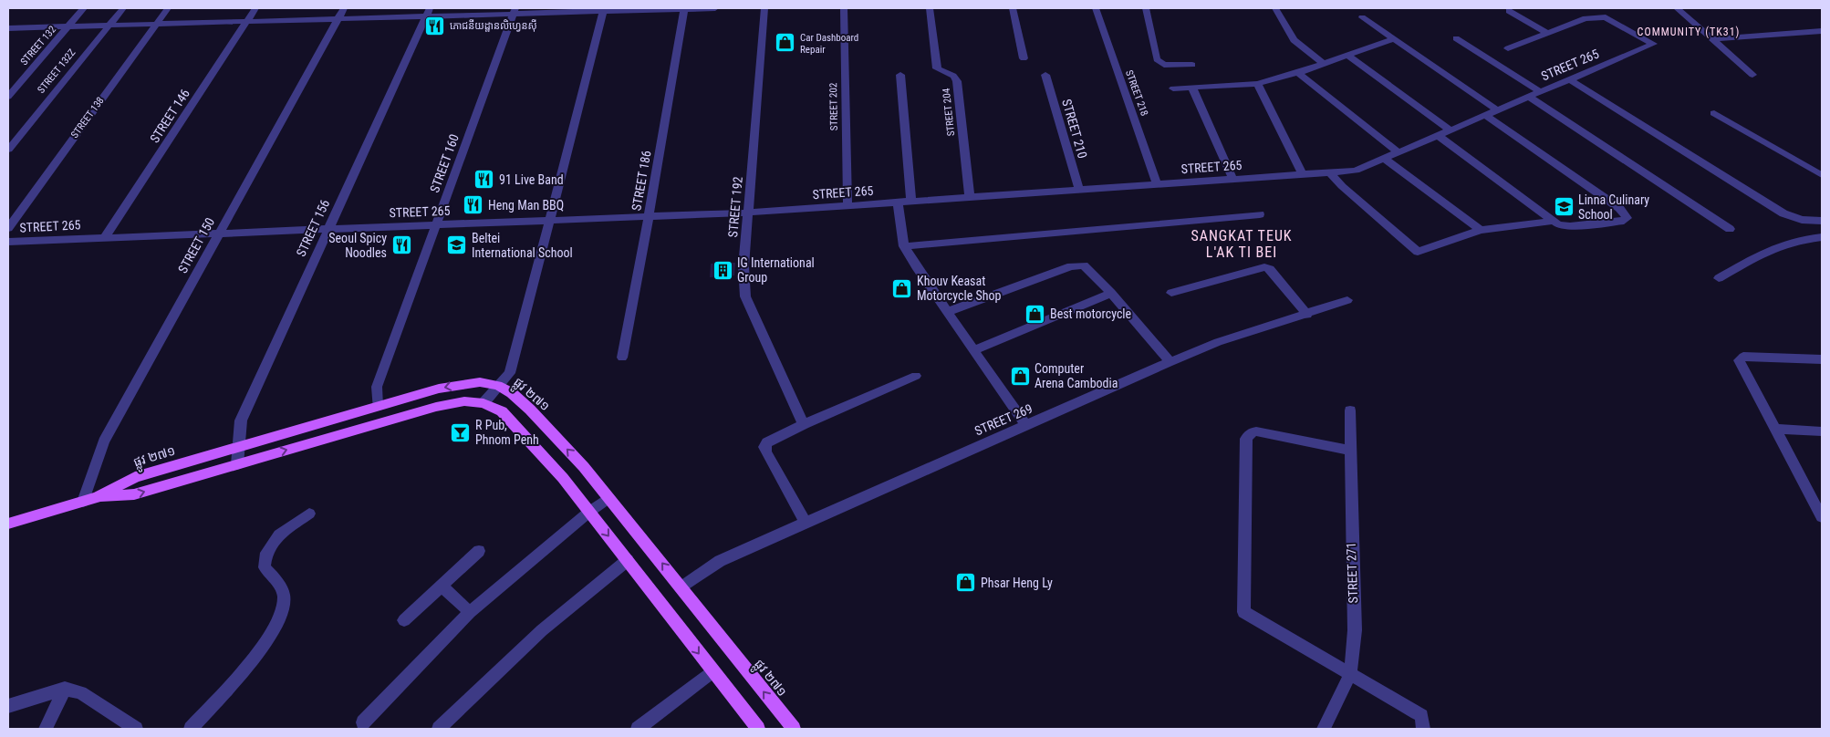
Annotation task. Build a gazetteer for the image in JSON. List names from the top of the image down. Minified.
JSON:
{"streets":{"main road":["ផ្លូវ ២៧១"],"street":["STREET 132","STREET 265","STREET 132Z","STREET 218","STREET 202","STREET 204","STREET 146","STREET 138","STREET 210","STREET 160","STREET 186","STREET 192","STREET 156","STREET 150","STREET 269","STREET 271"]},"crossings":[["STREET 265","STREET 218"],["STREET 265","STREET 202"],["STREET 265","STREET 204"],["STREET 265","STREET 146"],["STREET 265","STREET 210"],["STREET 265","STREET 160"],["STREET 265","STREET 186"],["STREET 265","STREET 192"],["STREET 265","STREET 156"],["STREET 265","STREET 150"],["STREET 160","ផ្លូវ ២៧១"],["STREET 156","ផ្លូវ ២៧១"],["STREET 150","ផ្លូវ ២៧១"],["ផ្លូវ ២៧១","STREET 269"]],"districts":["COMMUNITY (TK31)","SANGKAT TEUK L'AK TI BEI"],"places":{"restaurant":["ភោជនីយដ្ឋានលិហ្វេនសុី","91 Live Band","Heng Man BBQ","Seoul Spicy Noodles"],"shop":["Car Dashboard Repair","Khouv Keasat Motorcycle Shop","Best motorcycle","Computer Arena Cambodia","Phsar Heng Ly"],"school or university":["Linna Culinary School","Beltei International School"],"building":["IG International Group"],"bar":["R Pub, Phnom Penh"]}}
